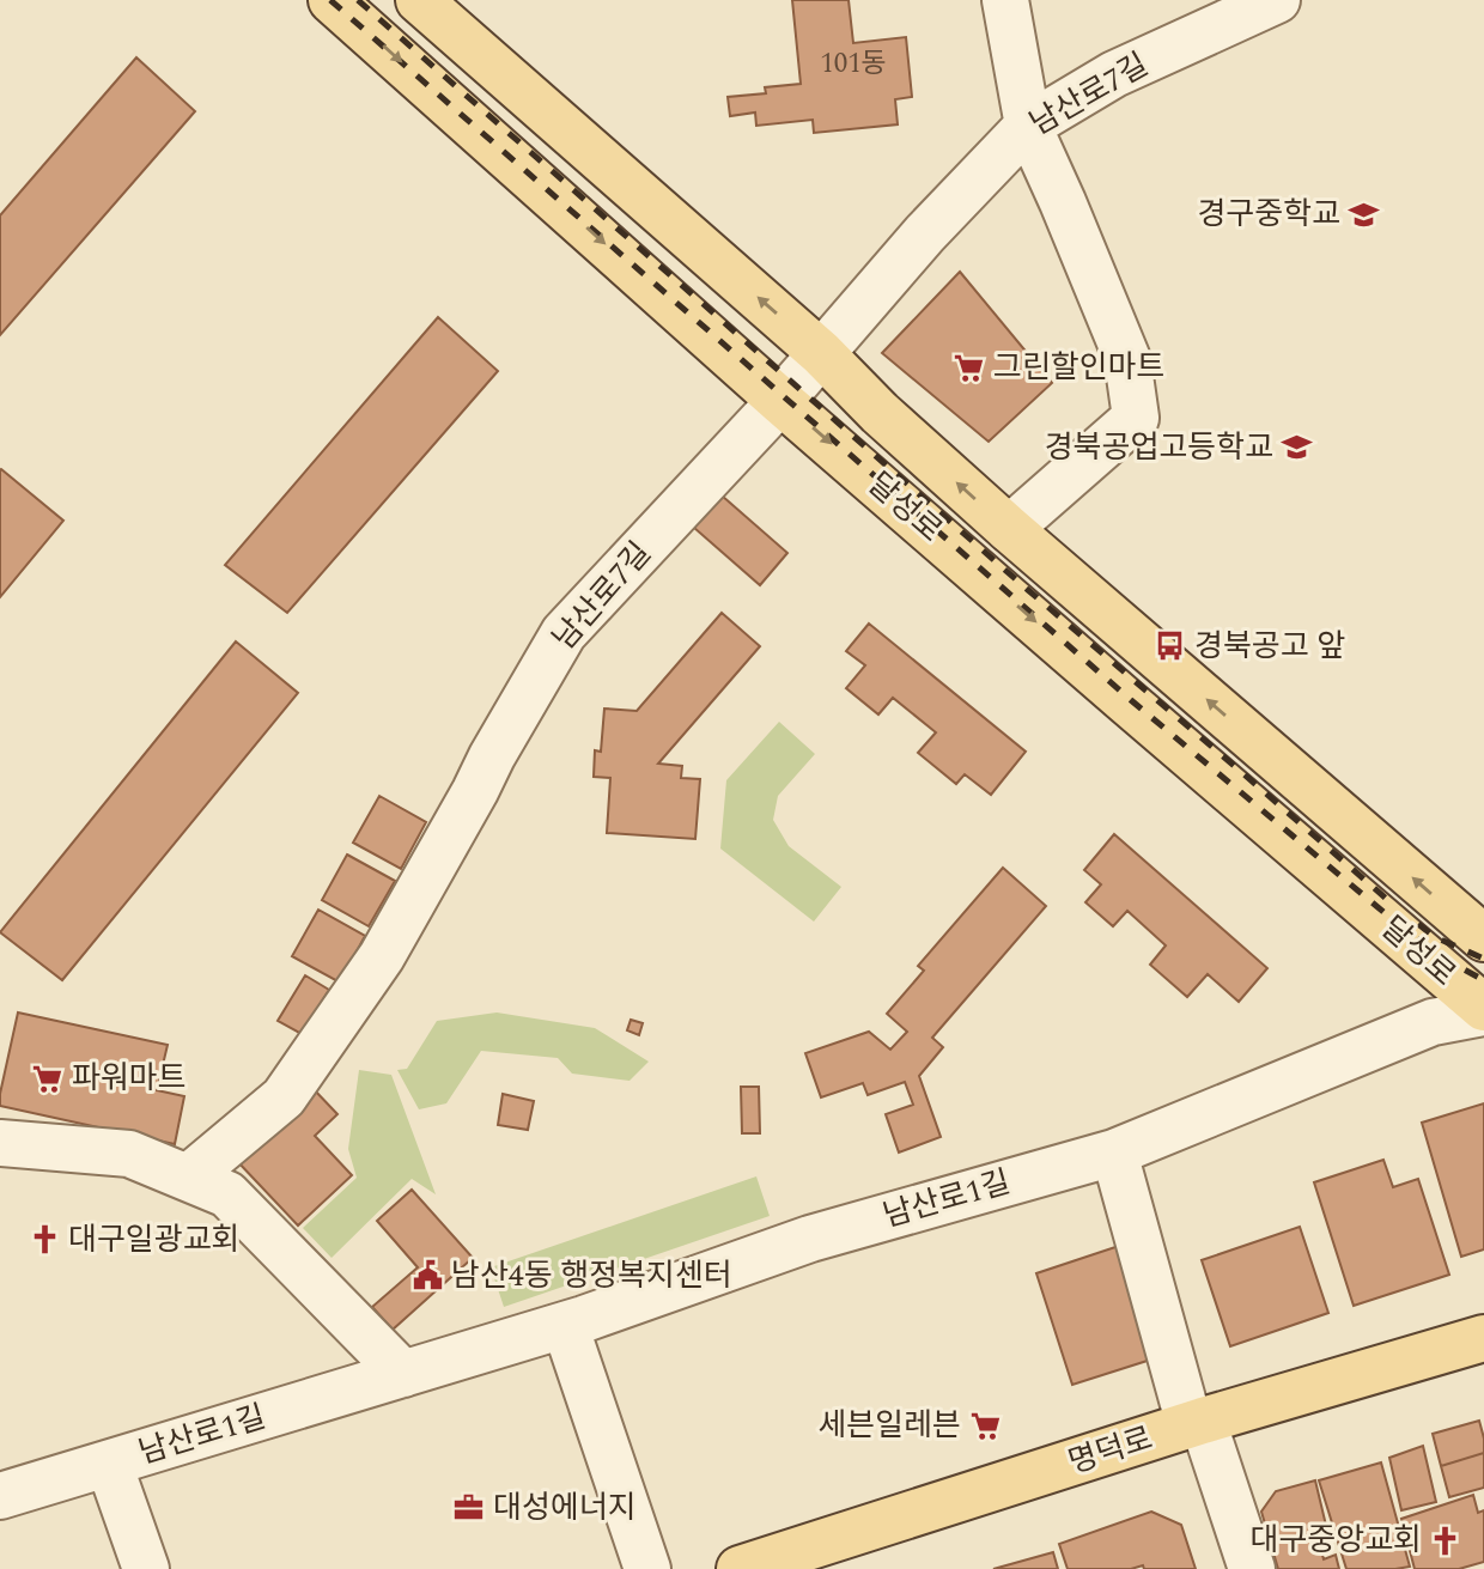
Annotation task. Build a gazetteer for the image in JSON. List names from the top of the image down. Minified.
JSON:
{"streets":{"main road":["달성로","명덕로"],"street":["남산로7길","남산로1길"]},"crossings":[["남산로7길","달성로"],["달성로","남산로1길"]],"places":{"school or university":["경구중학교","경북공업고등학교"],"supermarket":["그린할인마트","파워마트","세븐일레븐"],"bus stop":["경북공고 앞"],"church":["대구일광교회","대구중앙교회"],"public building":["남산4동 행정복지센터"],"office":["대성에너지"]},"house_numbers":["101동"]}
